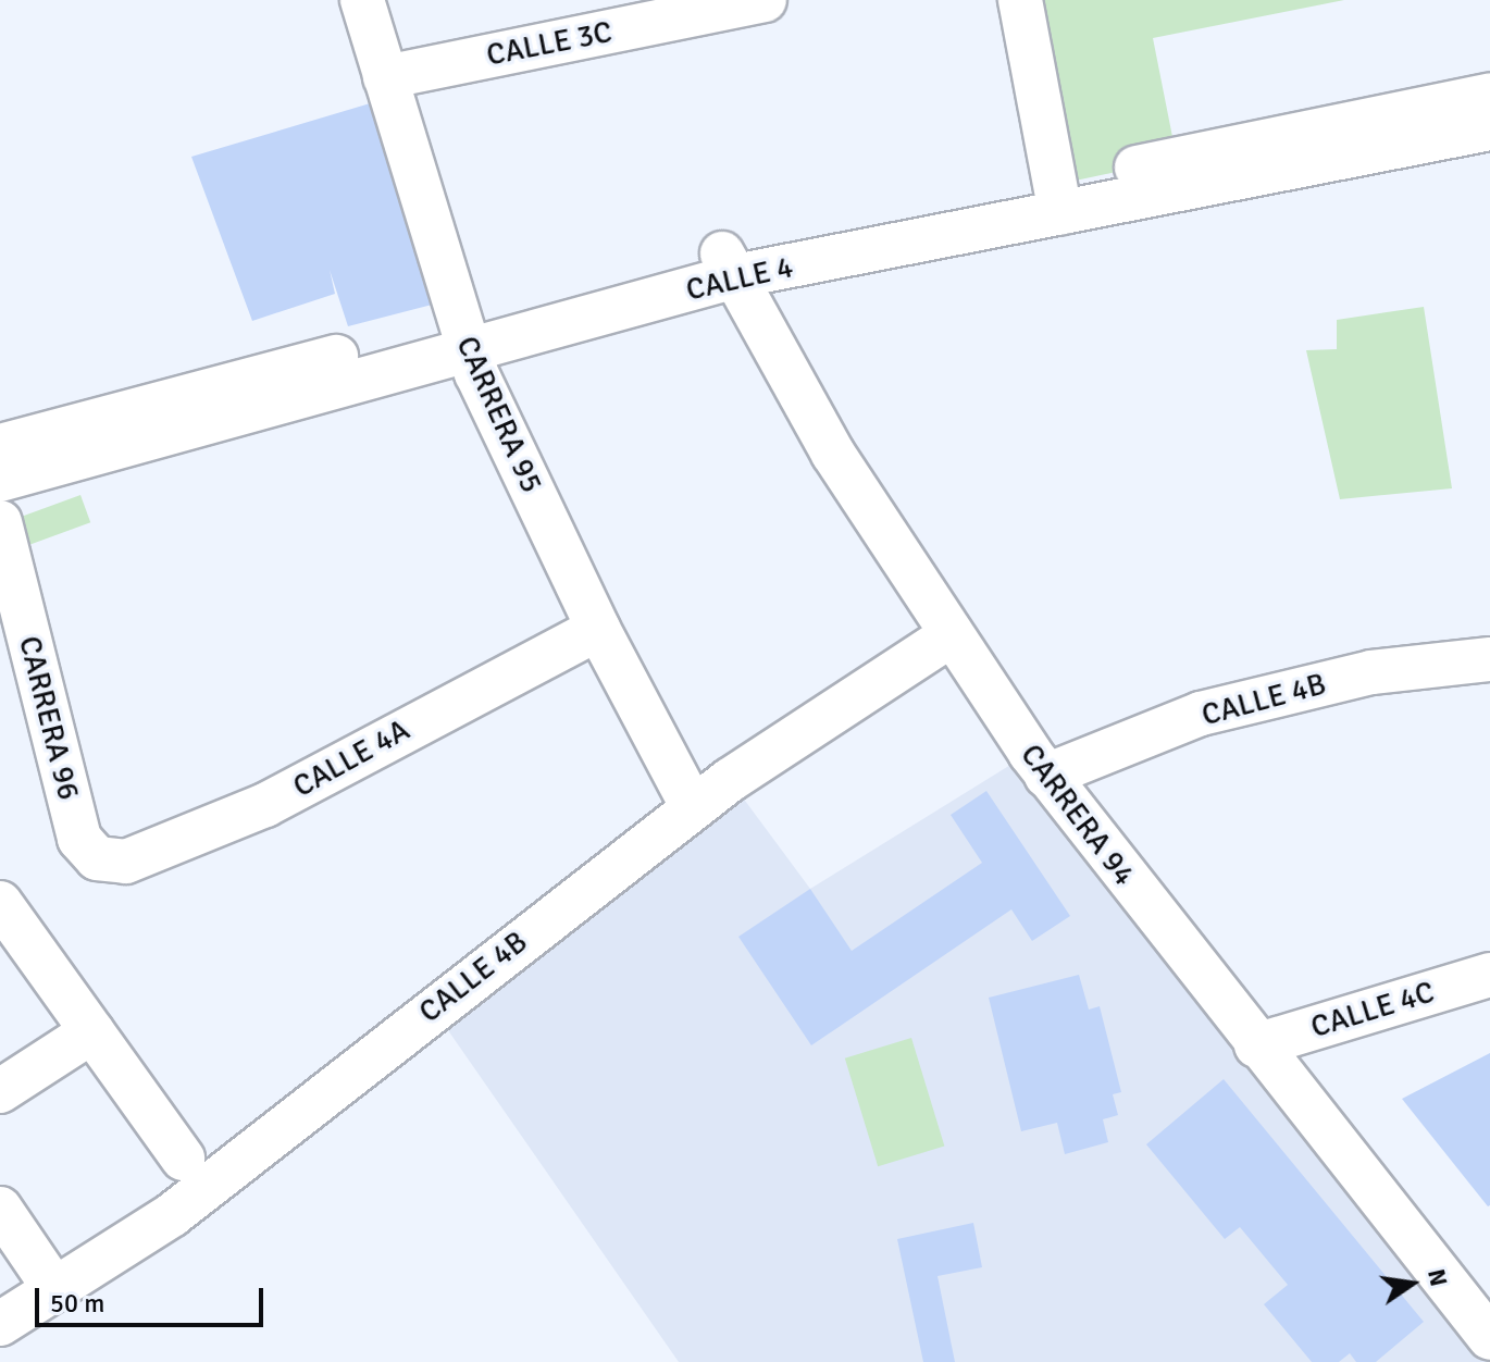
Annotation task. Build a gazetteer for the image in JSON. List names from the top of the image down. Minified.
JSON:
{"streets":{"street":["CALLE 3C","CALLE 4","CARRERA 95","CALLE 4B","CARRERA 96","CALLE 4A","CARRERA 94","CALLE 4C"]},"crossings":[["CALLE 3C","CARRERA 95"],["CALLE 4","CARRERA 95"],["CALLE 4","CARRERA 94"],["CARRERA 95","CALLE 4B"],["CARRERA 95","CALLE 4A"],["CALLE 4B","CARRERA 94"],["CARRERA 96","CALLE 4A"],["CARRERA 94","CALLE 4C"]],"scale_bar":"50 m","north":"right"}
